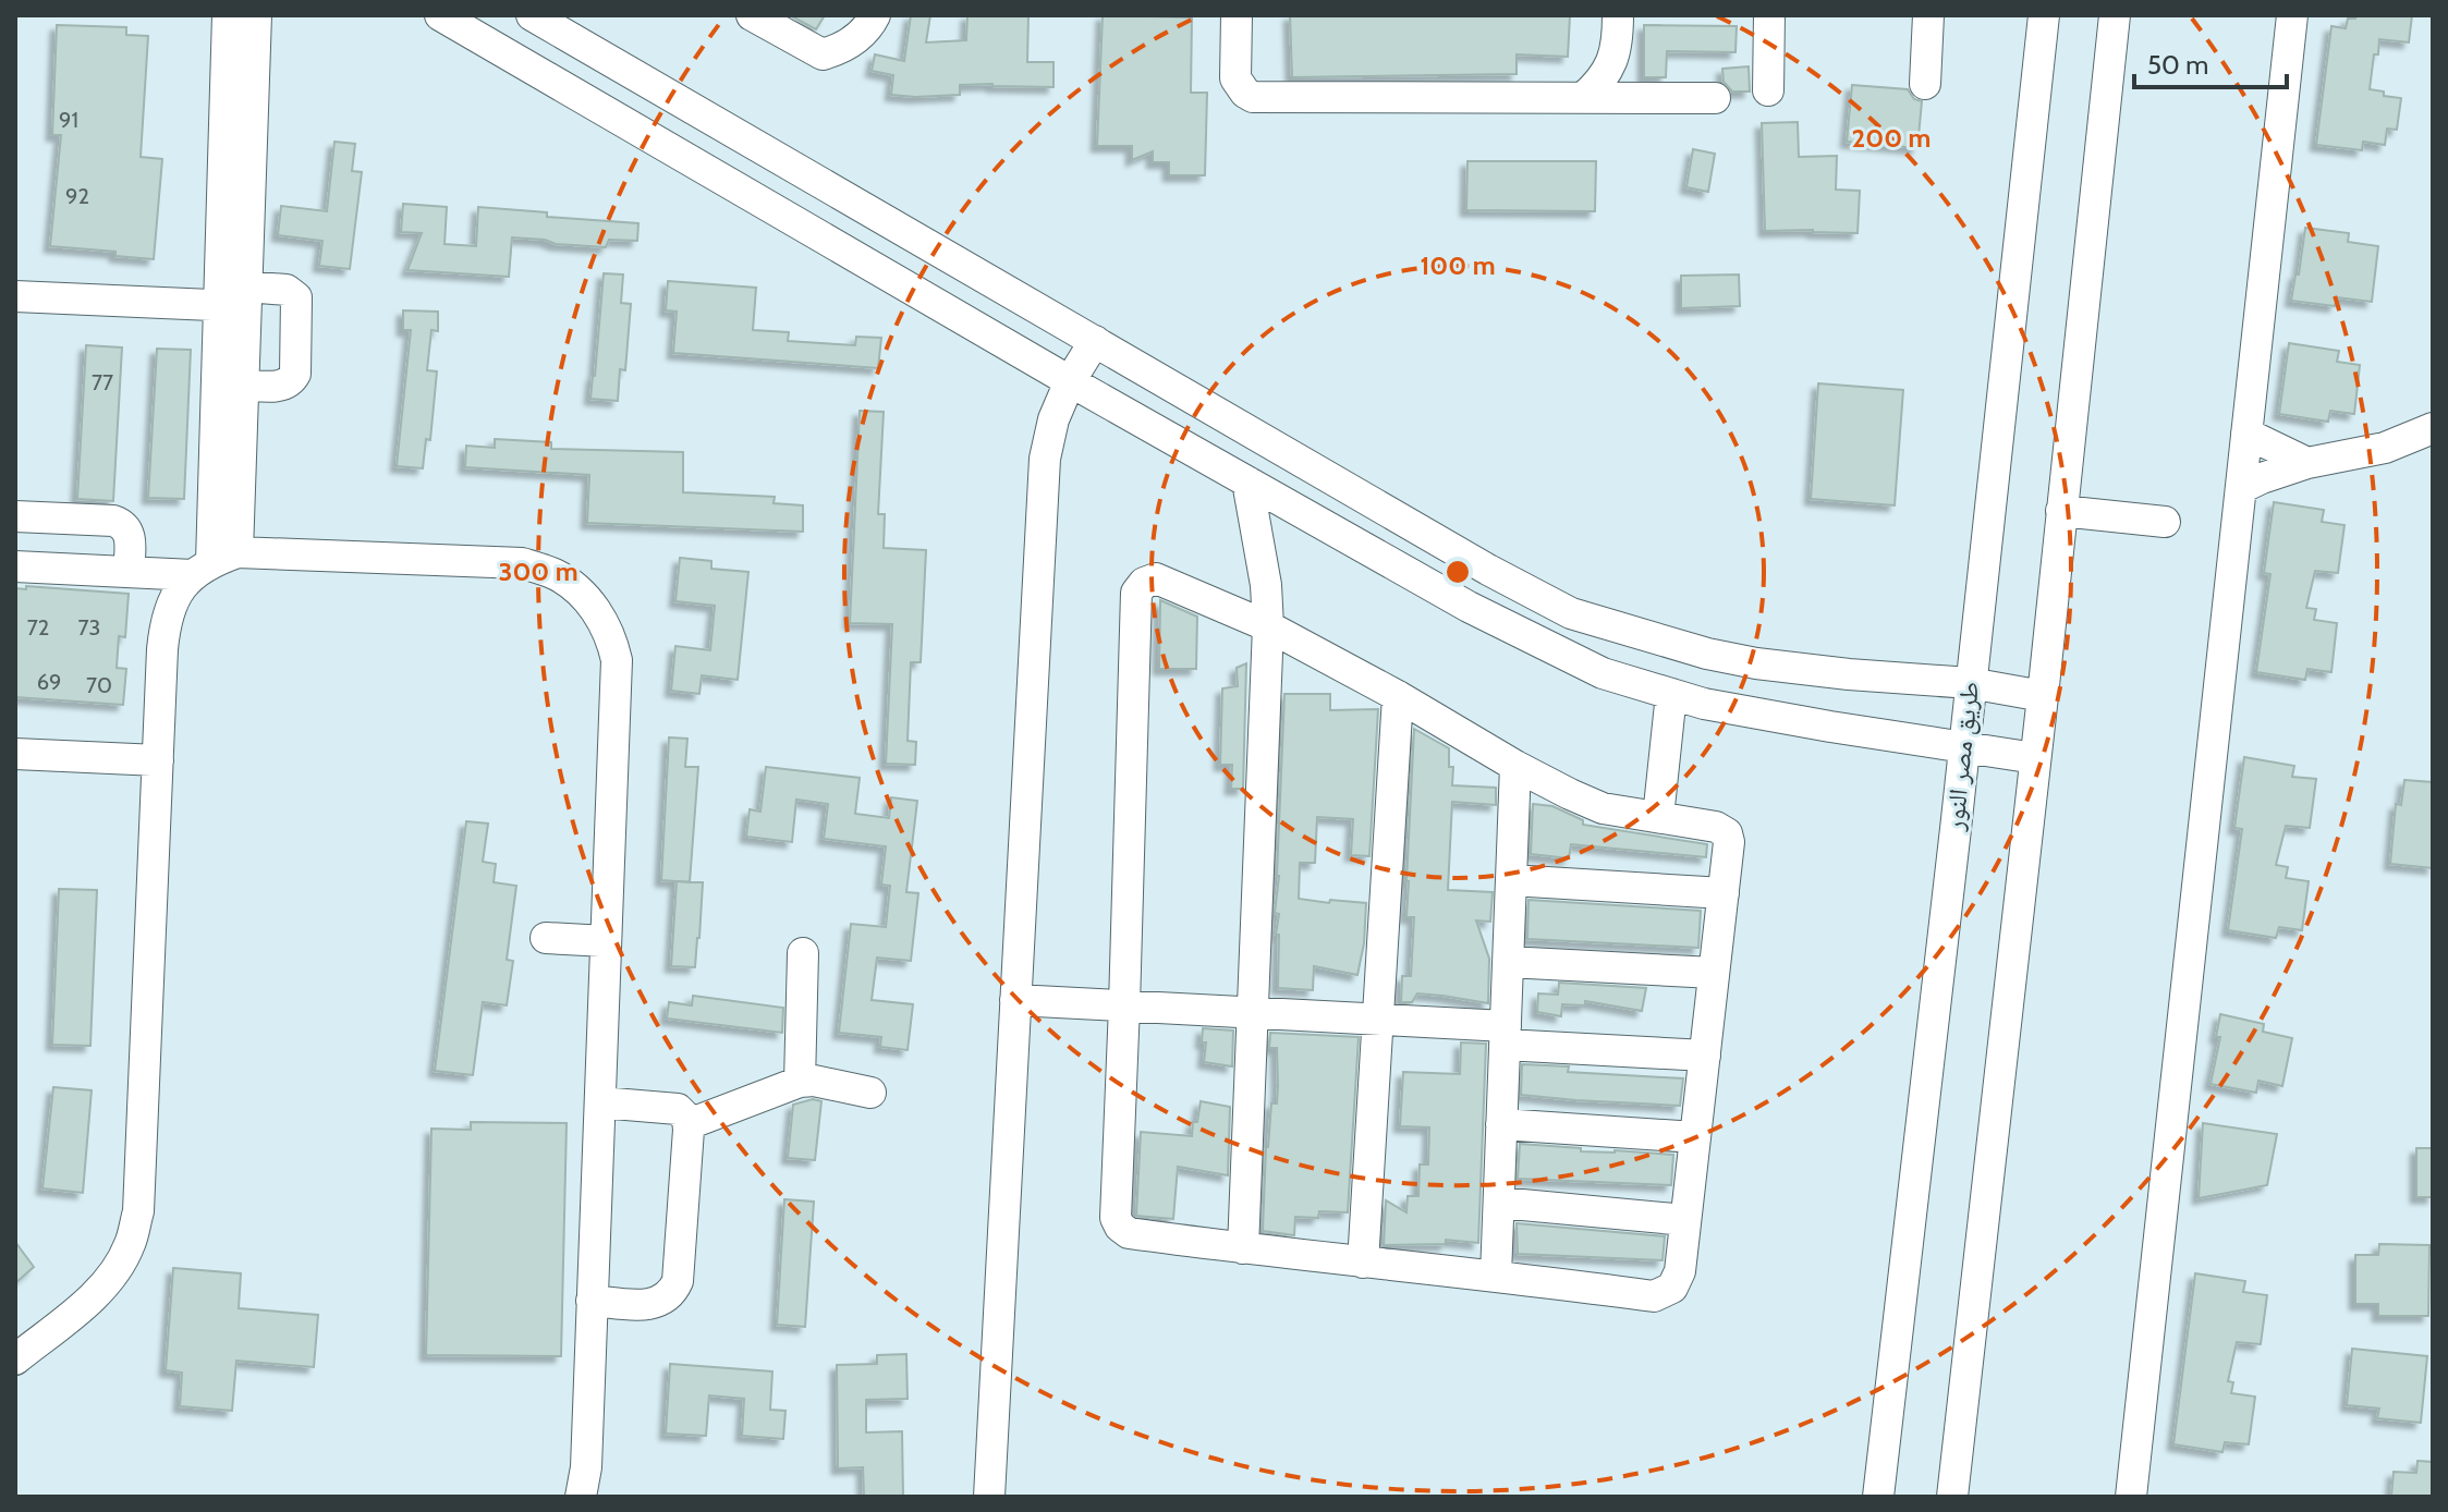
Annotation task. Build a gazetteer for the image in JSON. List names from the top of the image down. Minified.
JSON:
{"streets":{"street":["طريق مصر النور"]},"house_numbers":["91","92","77","72","73","69","70"],"scale_bar":"50 m","rings":["200 m","100 m","300 m"]}
